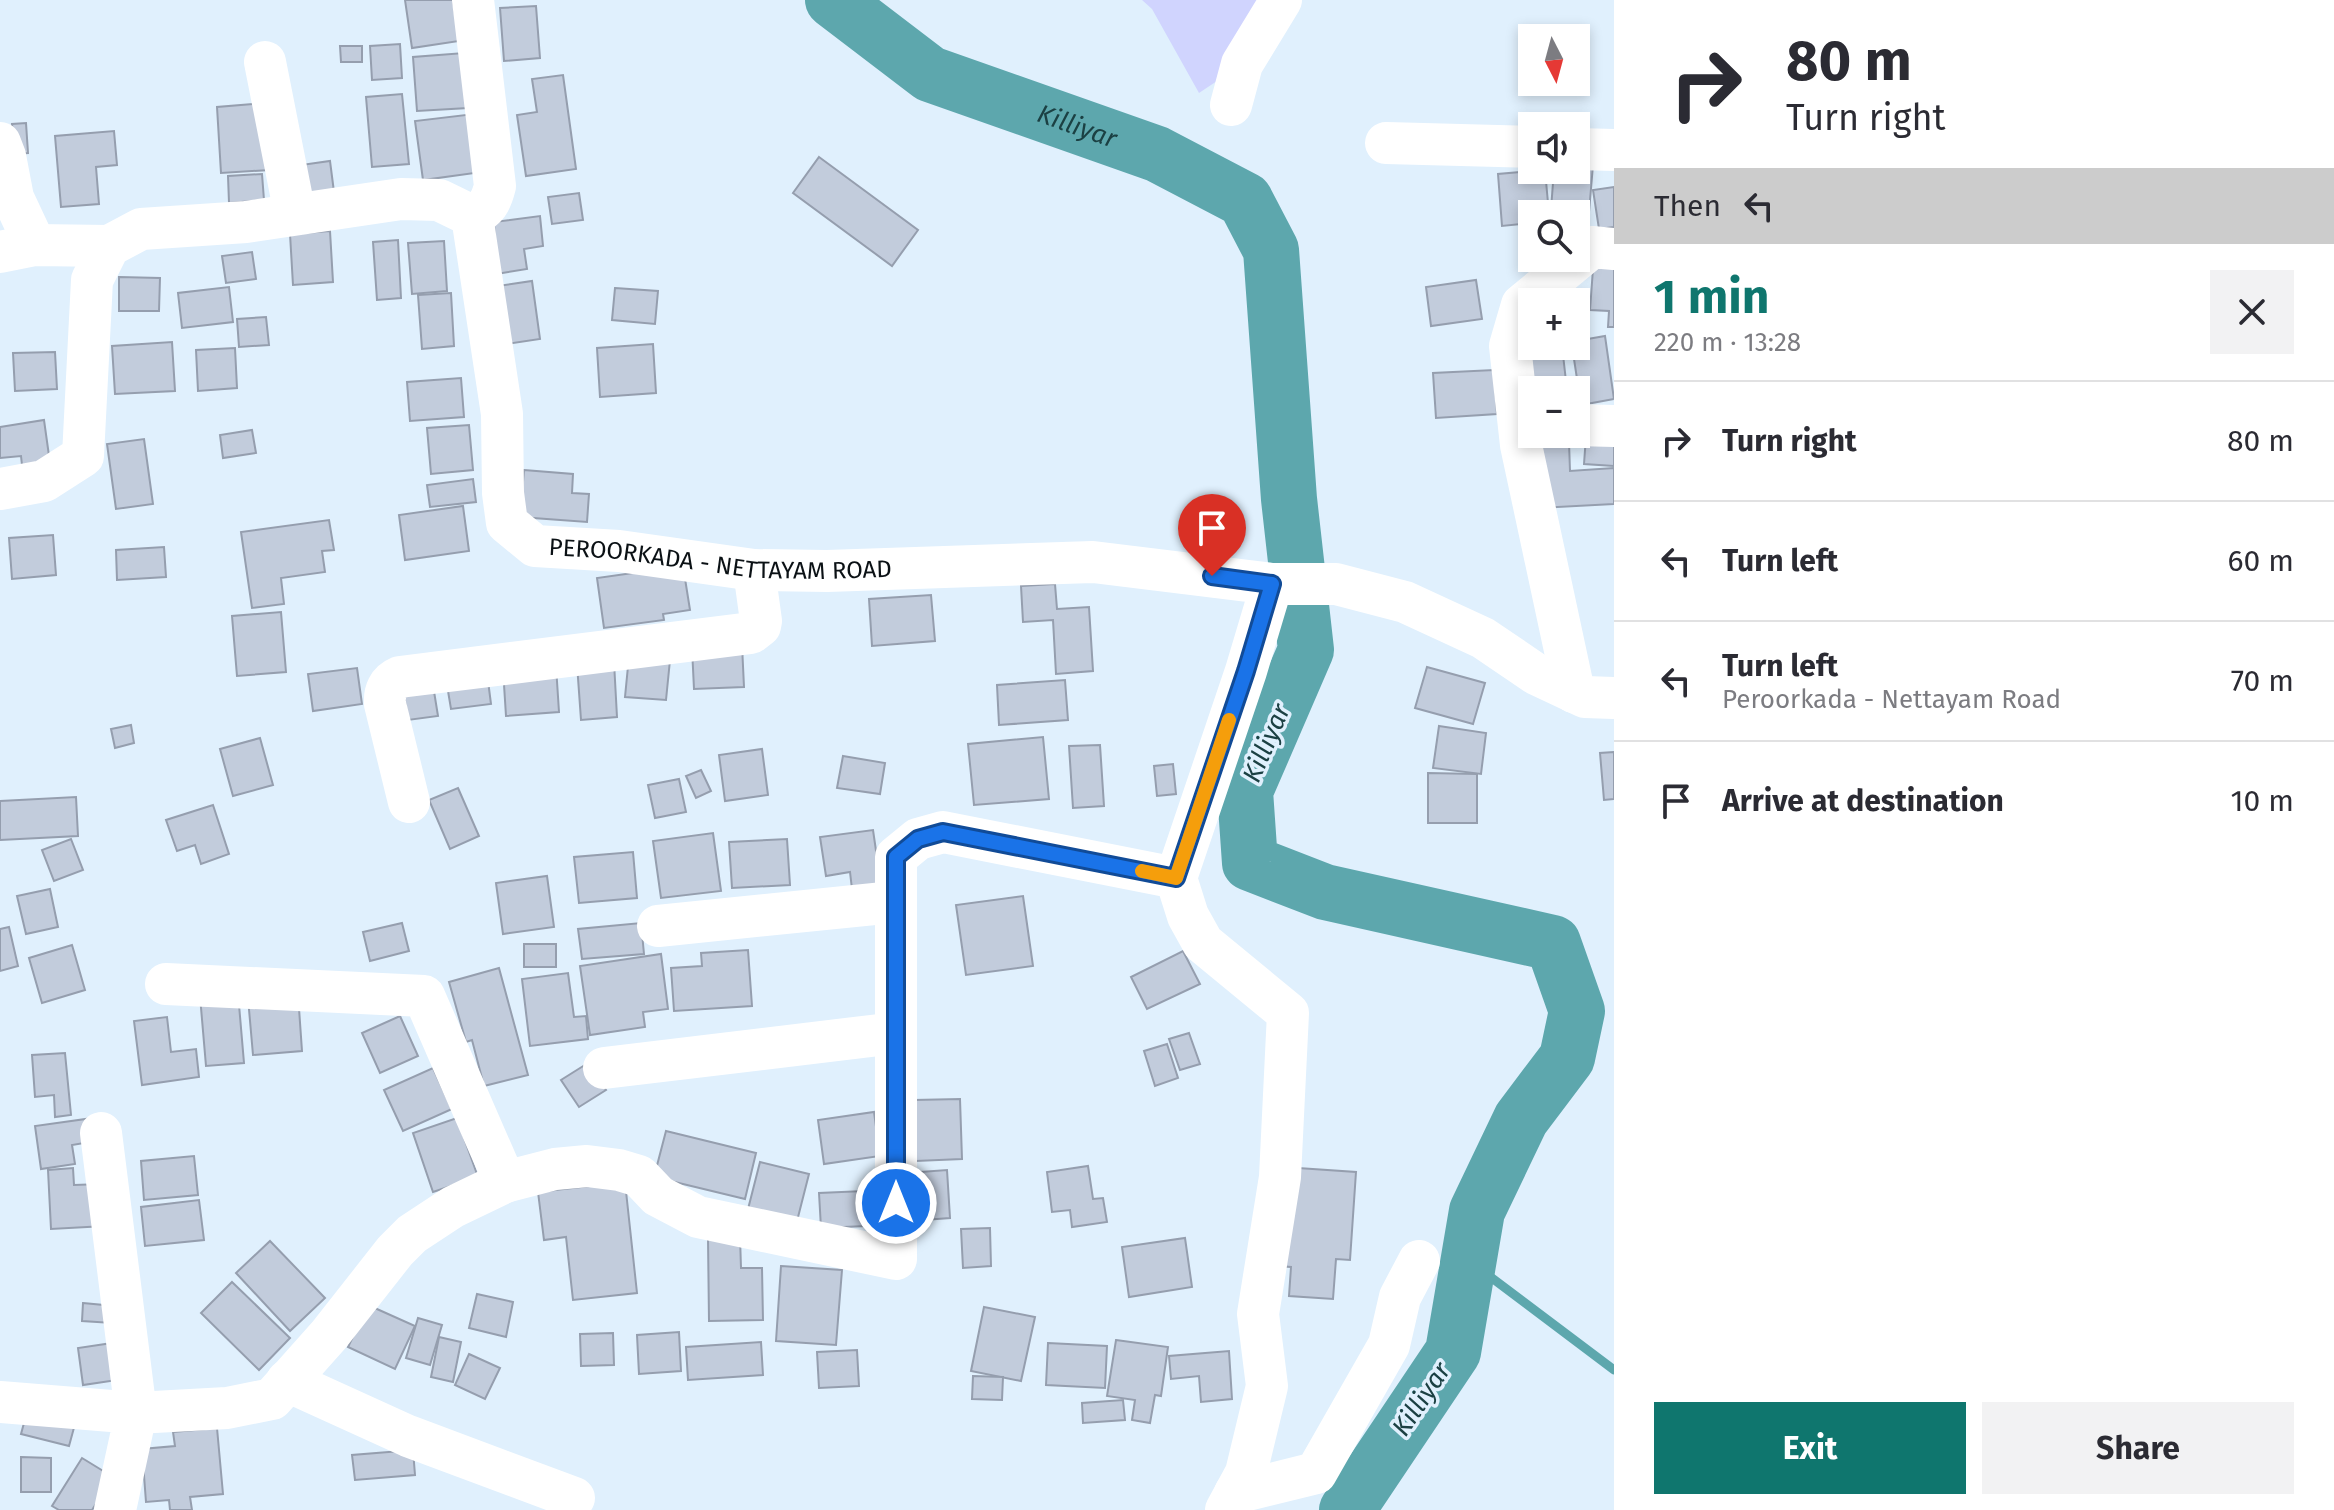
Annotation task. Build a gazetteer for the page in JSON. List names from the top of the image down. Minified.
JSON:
{"streets":{"street":["PEROORKADA - NETTAYAM ROAD"]},"water":["Killiyar"],"north":"bottom","page":{"turn":["80 m","Turn right"],"map_buttons":["+","−"],"then":"Then","heading":["1 min","220 m · 13:28"],"list":[{"name":"Turn right","value":"80 m"},{"name":"Turn left","value":"60 m"},{"name":"Turn left","note":"Peroorkada - Nettayam Road","value":"70 m"},{"name":"Arrive at destination","value":"10 m"}],"buttons":["Exit","Share"]}}
